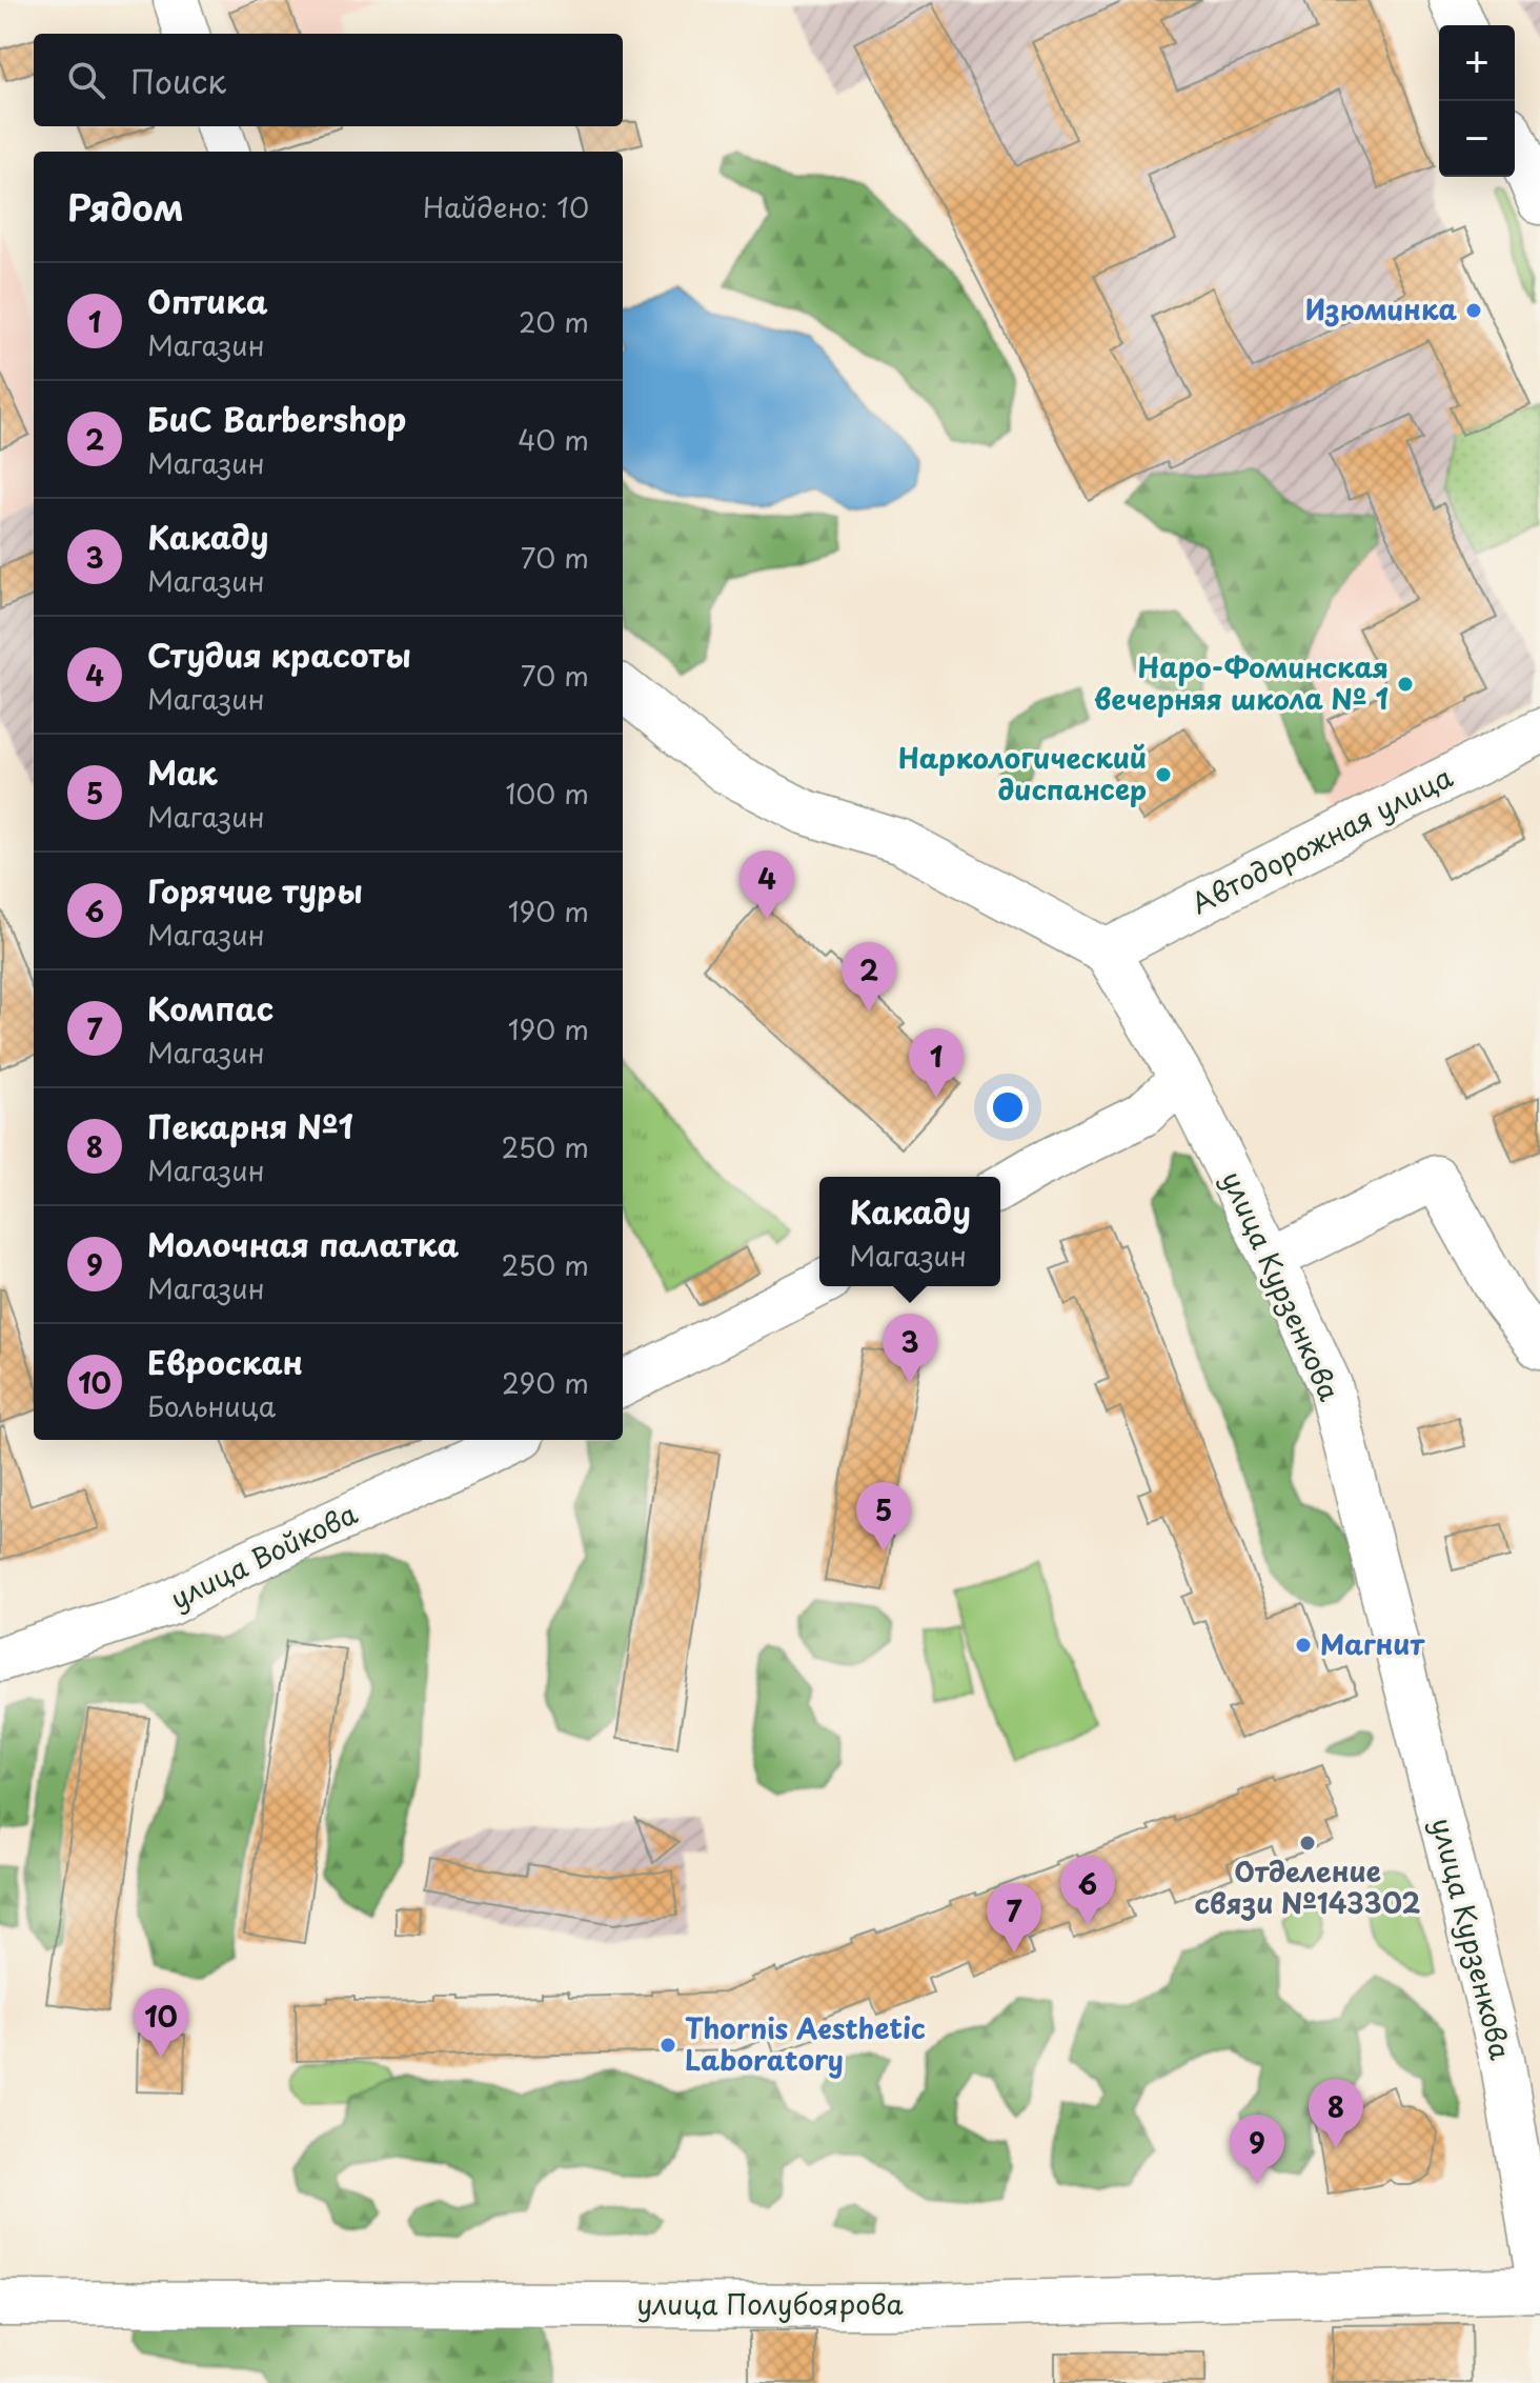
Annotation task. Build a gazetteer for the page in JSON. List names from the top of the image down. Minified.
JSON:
{"streets":{"street":["Автодорожная улица","улица Курзенкова","улица Войкова","улица Полубоярова"]},"crossings":[["Автодорожная улица","улица Курзенкова"],["улица Курзенкова","улица Полубоярова"]],"places":["Изюминка","Наро-Фоминская вечерняя школа № 1","Наркологический диспансер","Магнит","Отделение связи №143302","Thornis Aesthetic Laboratory"],"page":{"map_buttons":["+","−"],"search":"Поиск","heading":["Рядом","Найдено: 10"],"list":[{"mark":"1","name":"Оптика","note":"Магазин","value":"20 m"},{"mark":"2","name":"БиС Barbershop","note":"Магазин","value":"40 m"},{"mark":"3","name":"Какаду","note":"Магазин","value":"70 m"},{"mark":"4","name":"Студия красоты","note":"Магазин","value":"70 m"},{"mark":"5","name":"Мак","note":"Магазин","value":"100 m"},{"mark":"6","name":"Горячие туры","note":"Магазин","value":"190 m"},{"mark":"7","name":"Компас","note":"Магазин","value":"190 m"},{"mark":"8","name":"Пекарня №1","note":"Магазин","value":"250 m"},{"mark":"9","name":"Молочная палатка","note":"Магазин","value":"250 m"},{"mark":"10","name":"Евроскан","note":"Больница","value":"290 m"}],"pins":["4","2","1","3","5","6","7","10","8","9"],"popup":["Какаду","Магазин"]}}
